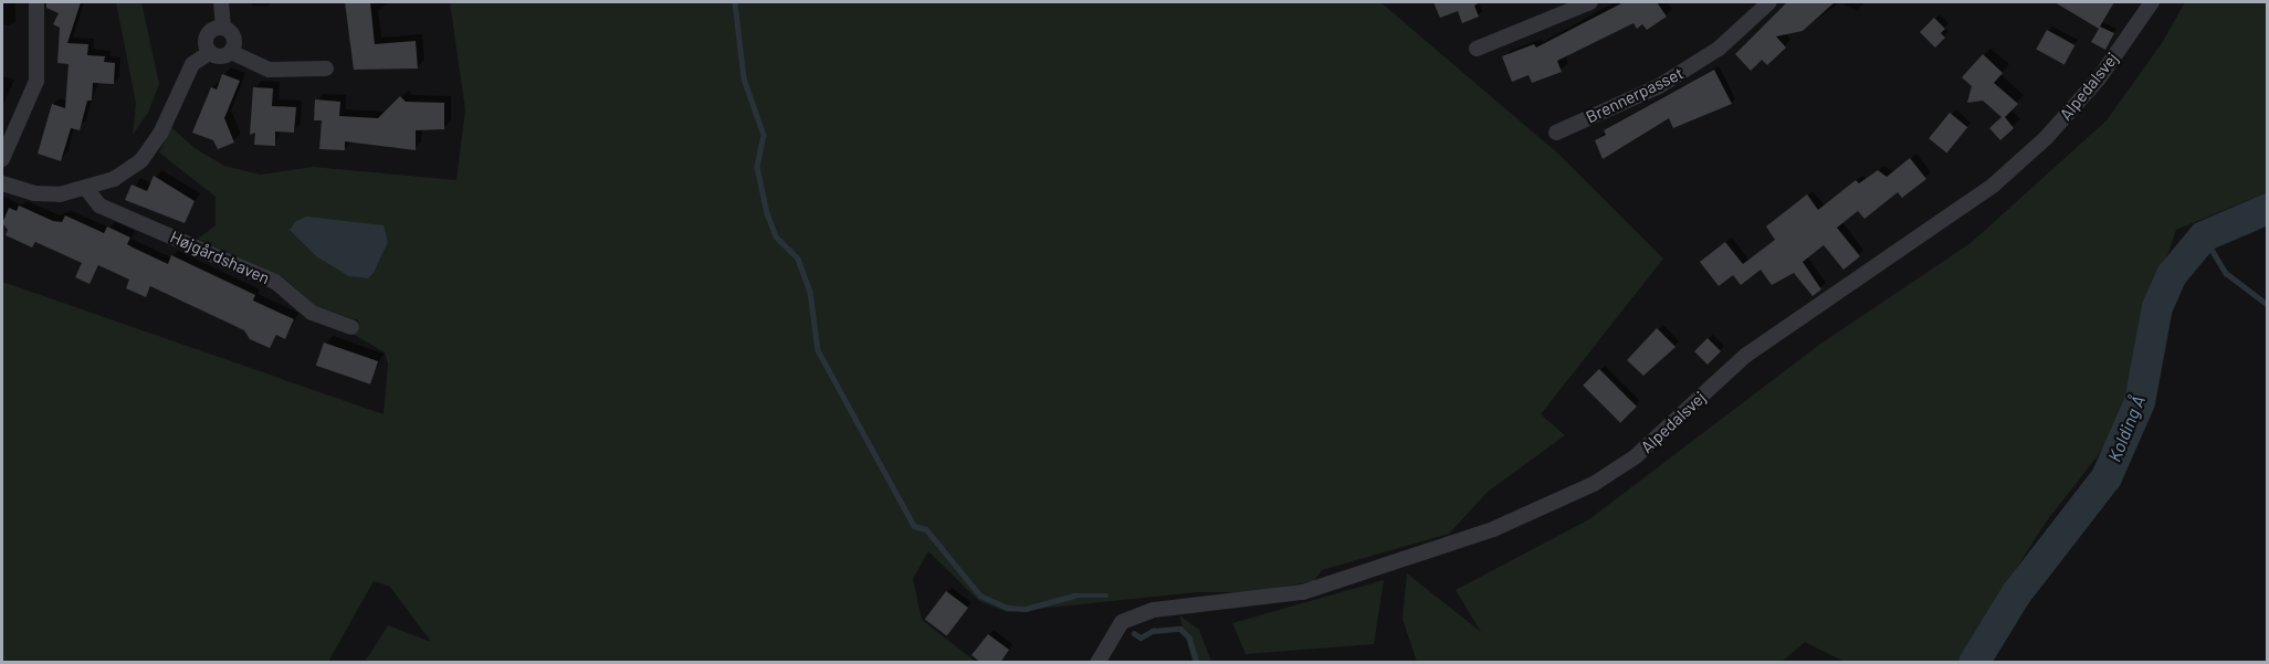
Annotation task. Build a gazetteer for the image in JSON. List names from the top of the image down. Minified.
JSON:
{"streets":{"street":["Alpedalsvej","Brennerpasset","Højgårdshaven"]},"water":["Kolding Å"]}
